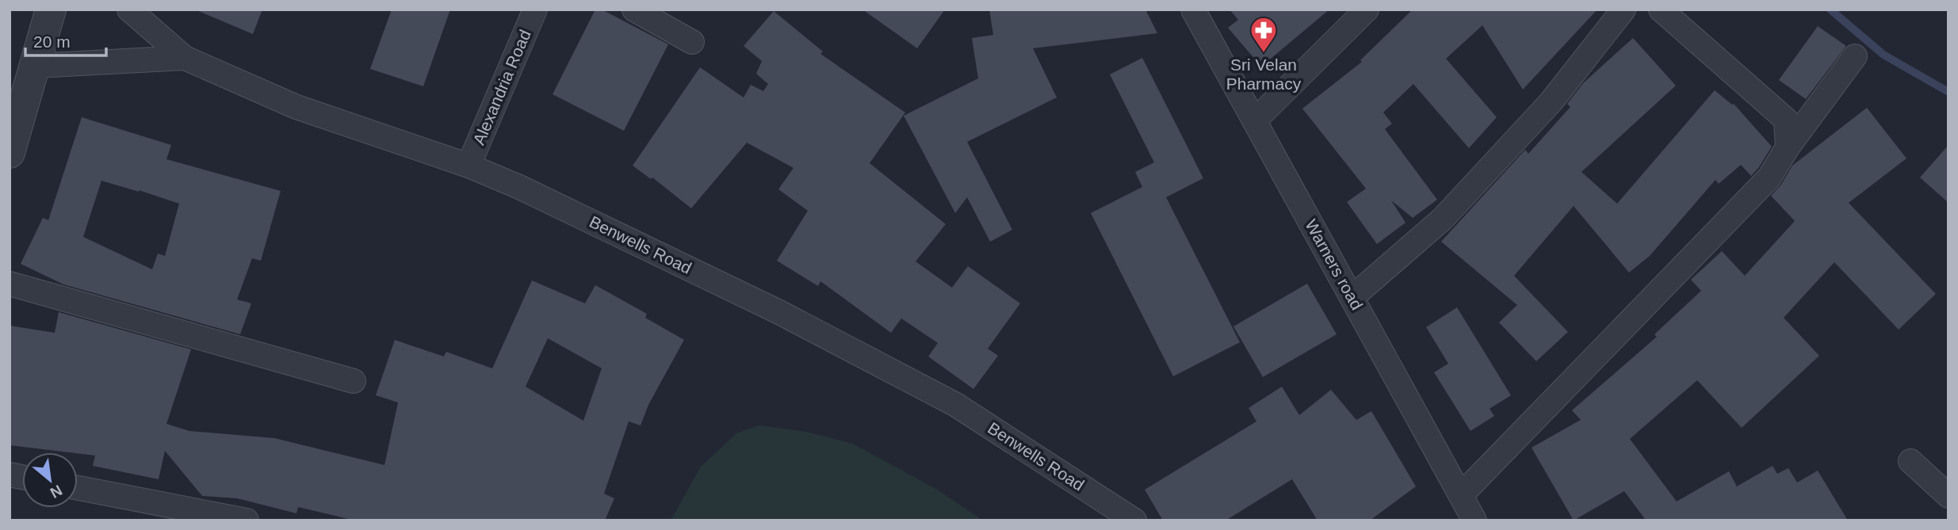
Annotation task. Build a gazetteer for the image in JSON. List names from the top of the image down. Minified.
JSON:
{"streets":{"street":["Alexandria Road","Benwells Road","Warners road"]},"crossings":[["Alexandria Road","Benwells Road"]],"places":{"pharmacy":["Sri Velan Pharmacy"]},"scale_bar":"20 m","north":"bottom right"}
